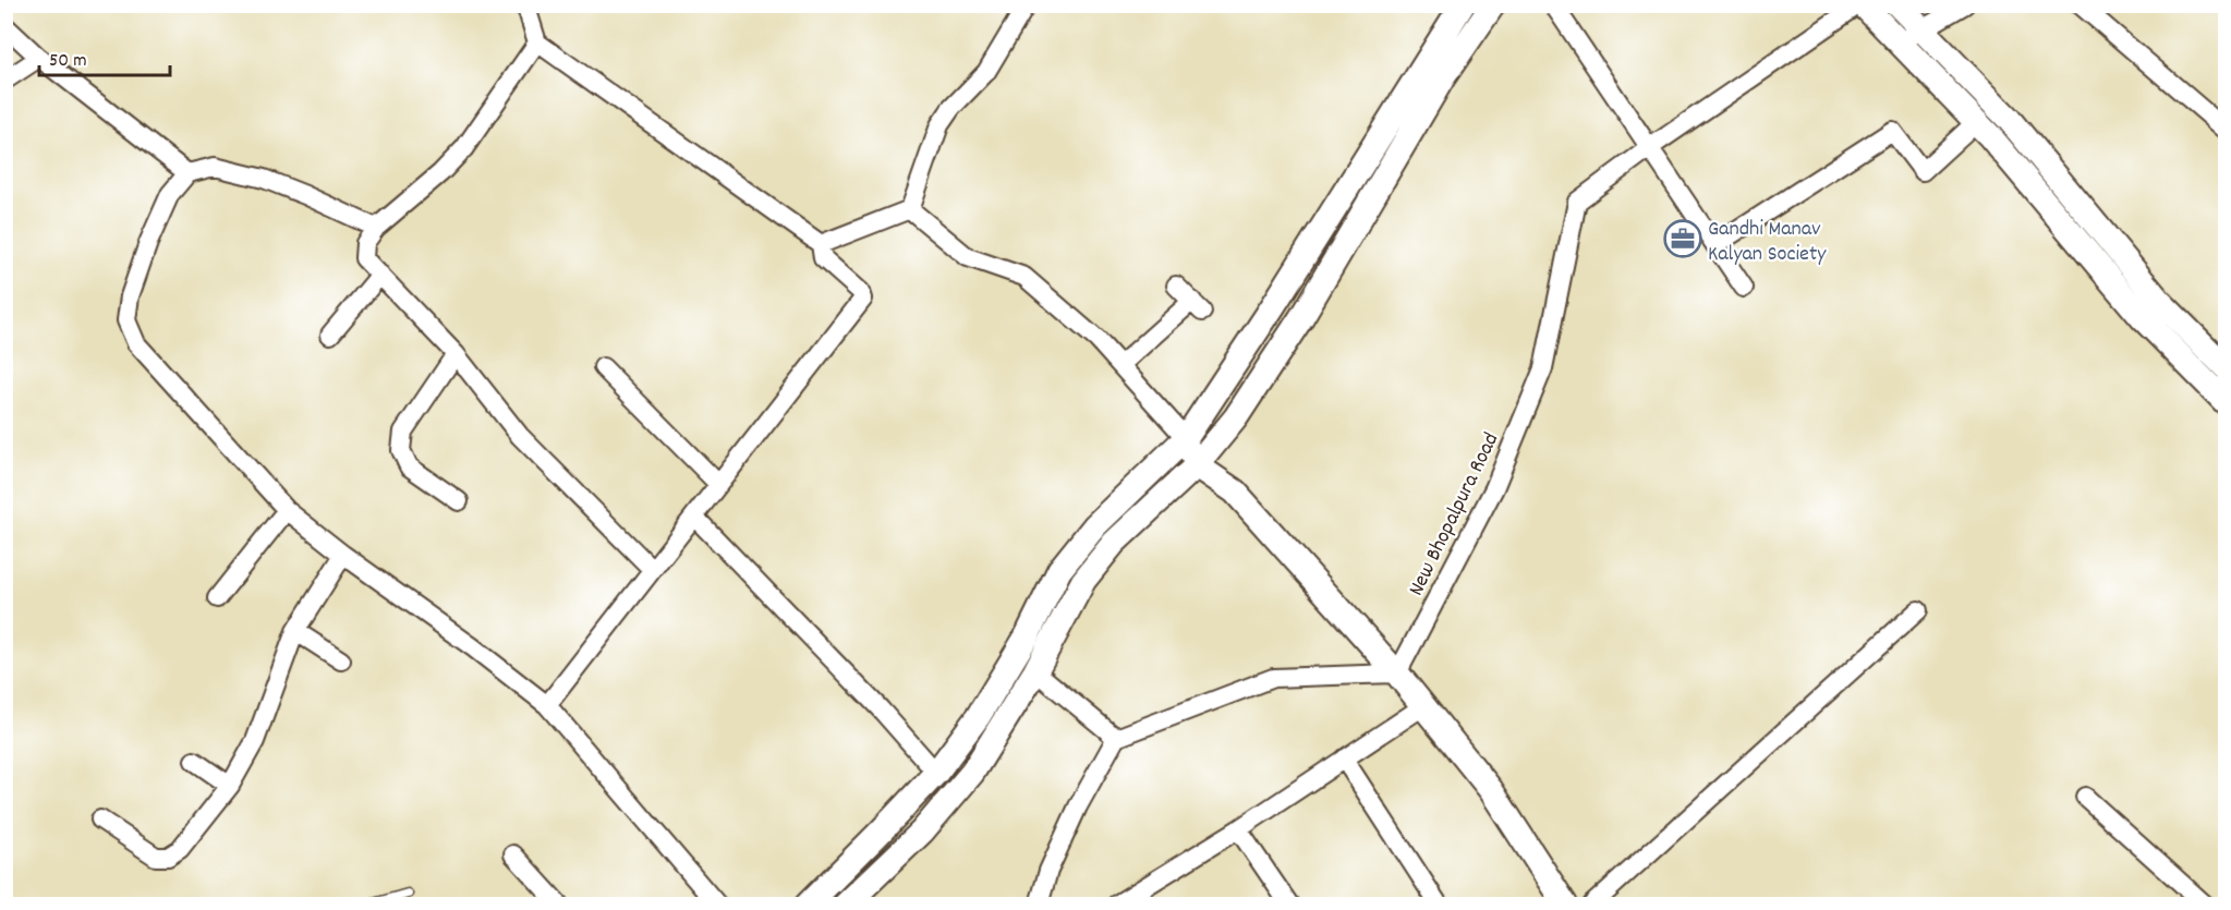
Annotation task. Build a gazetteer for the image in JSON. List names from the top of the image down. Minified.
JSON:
{"streets":{"street":["New Bhopalpura Road"]},"places":{"office":["Gandhi Manav Kalyan Society"]},"scale_bar":"50 m"}
